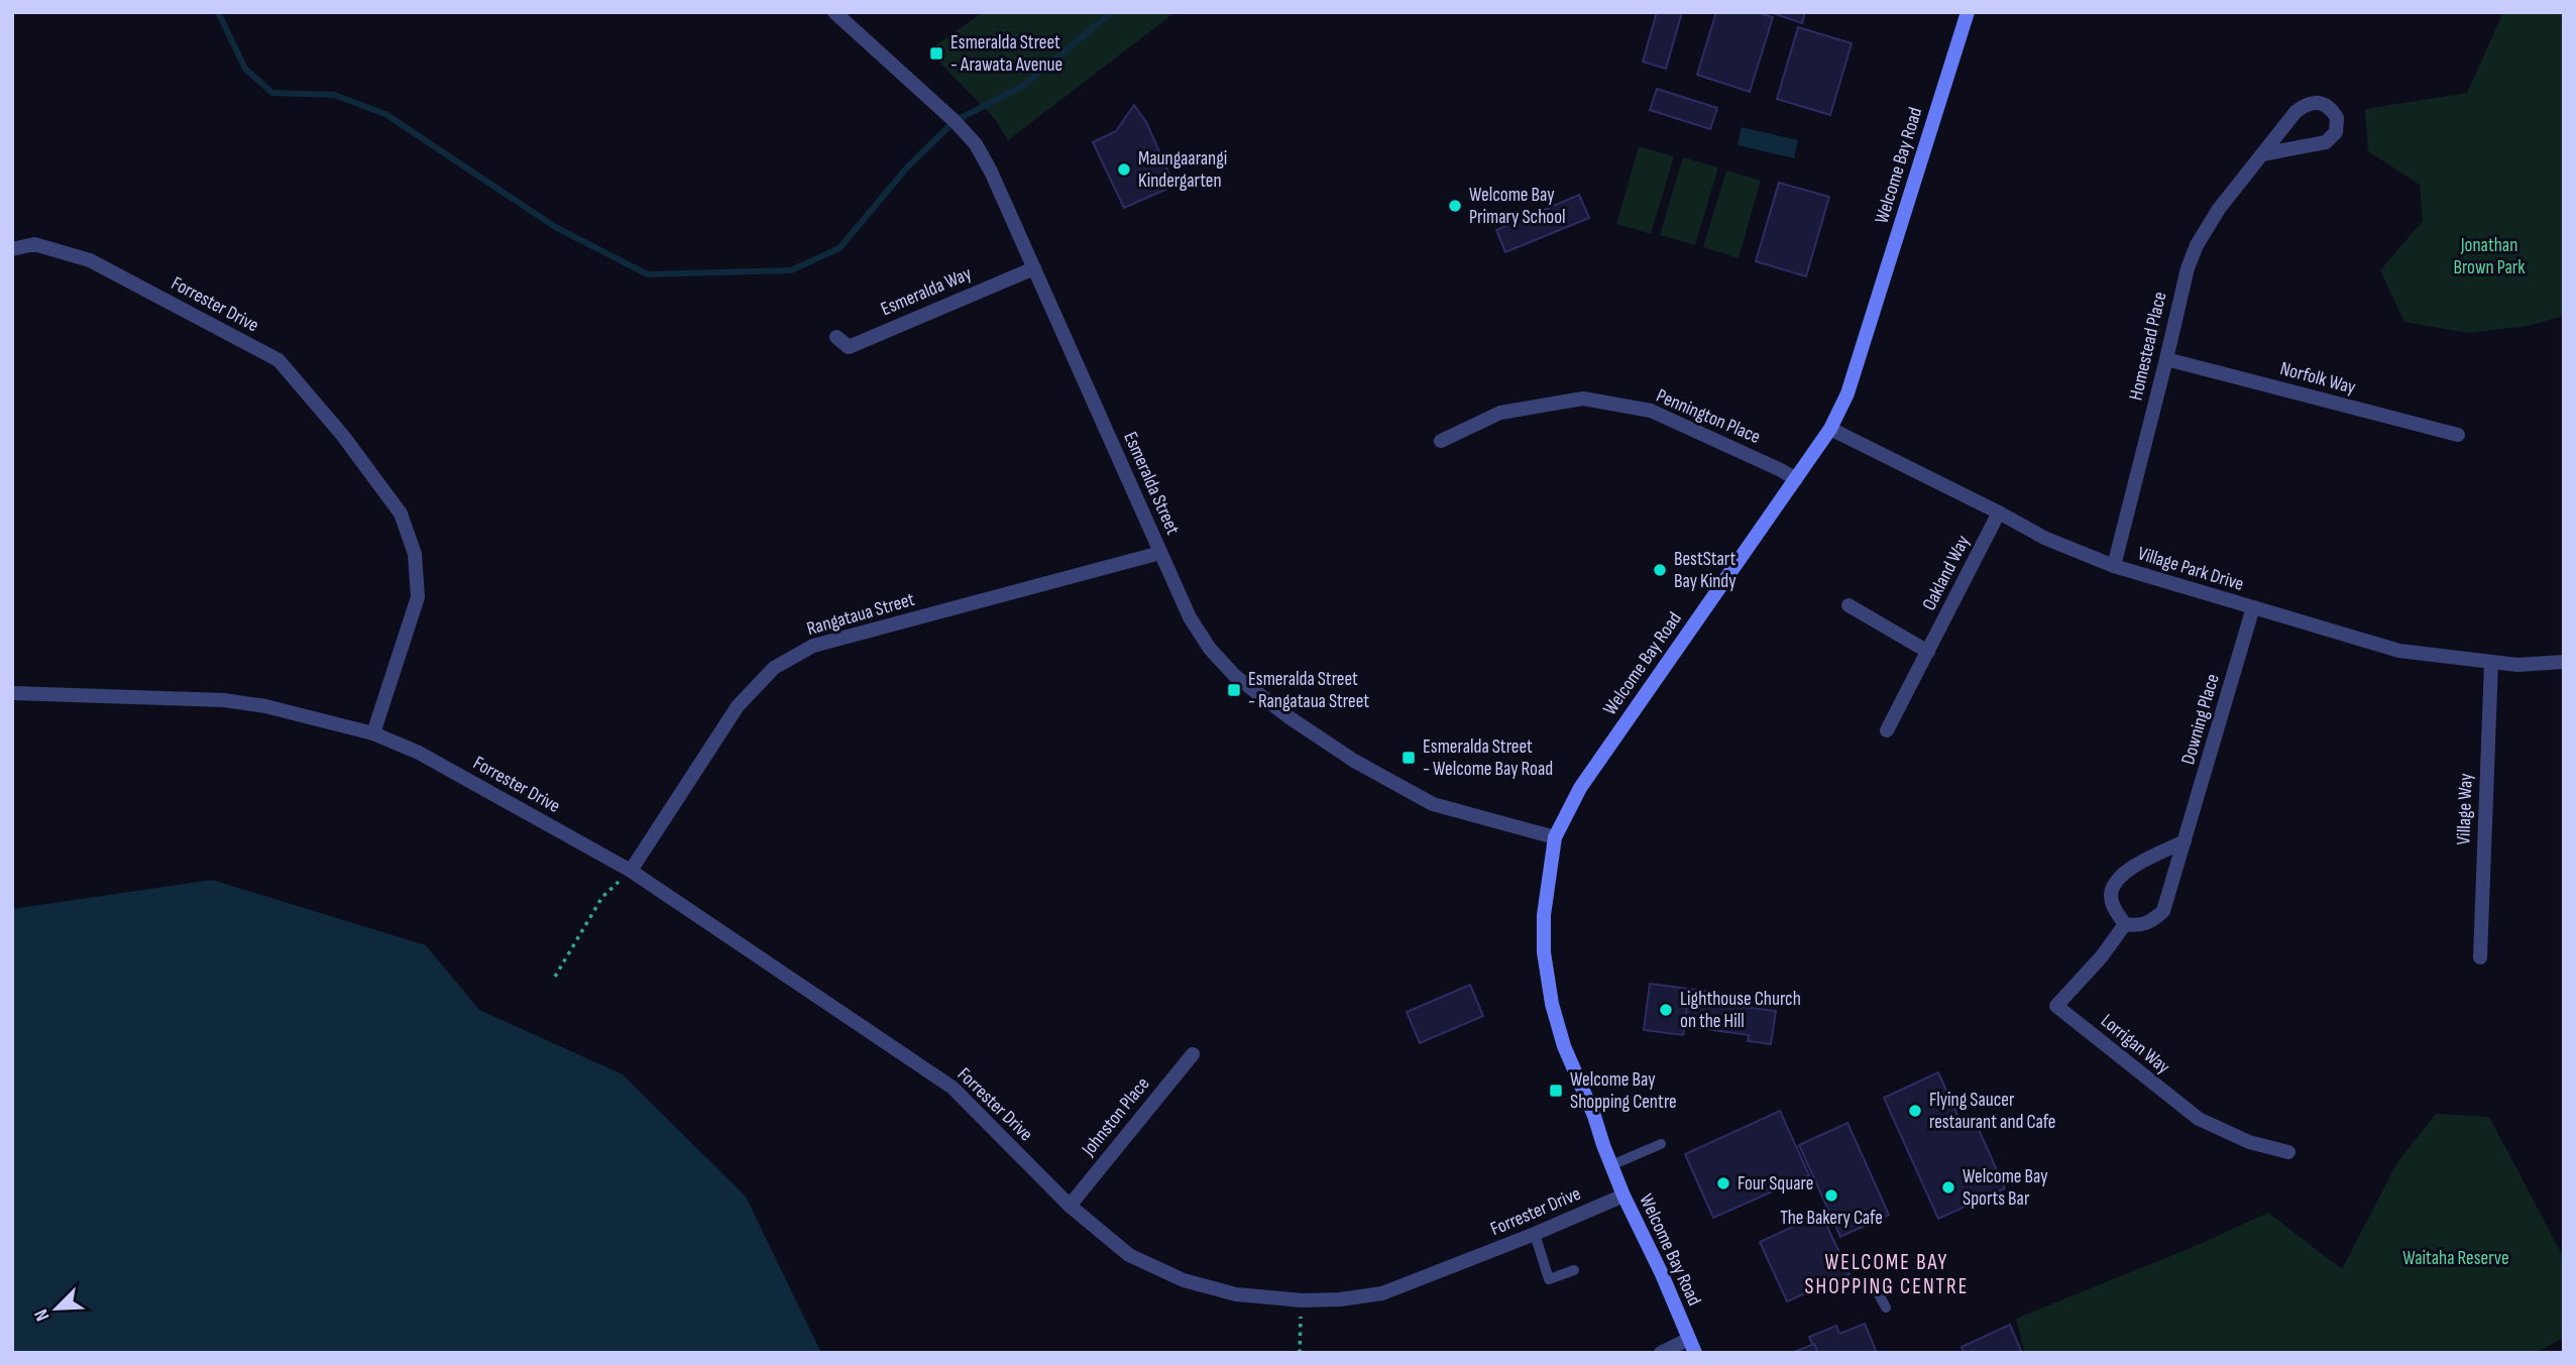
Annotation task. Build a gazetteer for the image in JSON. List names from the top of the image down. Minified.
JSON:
{"streets":{"main road":["Welcome Bay Road"],"street":["Esmeralda Way","Forrester Drive","Homestead Place","Norfolk Way","Pennington Place","Esmeralda Street","Village Park Drive","Oakland Way","Rangataua Street","Downing Place","Village Way","Lorrigan Way","Johnston Place"]},"crossings":[["Welcome Bay Road","Forrester Drive"],["Welcome Bay Road","Pennington Place"],["Welcome Bay Road","Esmeralda Street"],["Welcome Bay Road","Village Park Drive"],["Esmeralda Way","Esmeralda Street"],["Forrester Drive","Rangataua Street"],["Forrester Drive","Johnston Place"],["Homestead Place","Norfolk Way"],["Homestead Place","Village Park Drive"],["Esmeralda Street","Rangataua Street"],["Village Park Drive","Oakland Way"],["Village Park Drive","Downing Place"],["Village Park Drive","Village Way"],["Downing Place","Lorrigan Way"]],"districts":["WELCOME BAY SHOPPING CENTRE"],"parks":["Jonathan Brown Park","Waitaha Reserve"],"places":{"transit":["Esmeralda Street - Arawata Avenue","Esmeralda Street - Rangataua Street","Esmeralda Street - Welcome Bay Road","Welcome Bay Shopping Centre"],"other":["Maungaarangi Kindergarten","Welcome Bay Primary School","BestStart Bay Kindy","Lighthouse Church on the Hill","Flying Saucer restaurant and Cafe","Four Square","Welcome Bay Sports Bar","The Bakery Cafe"]},"north":"bottom left"}
